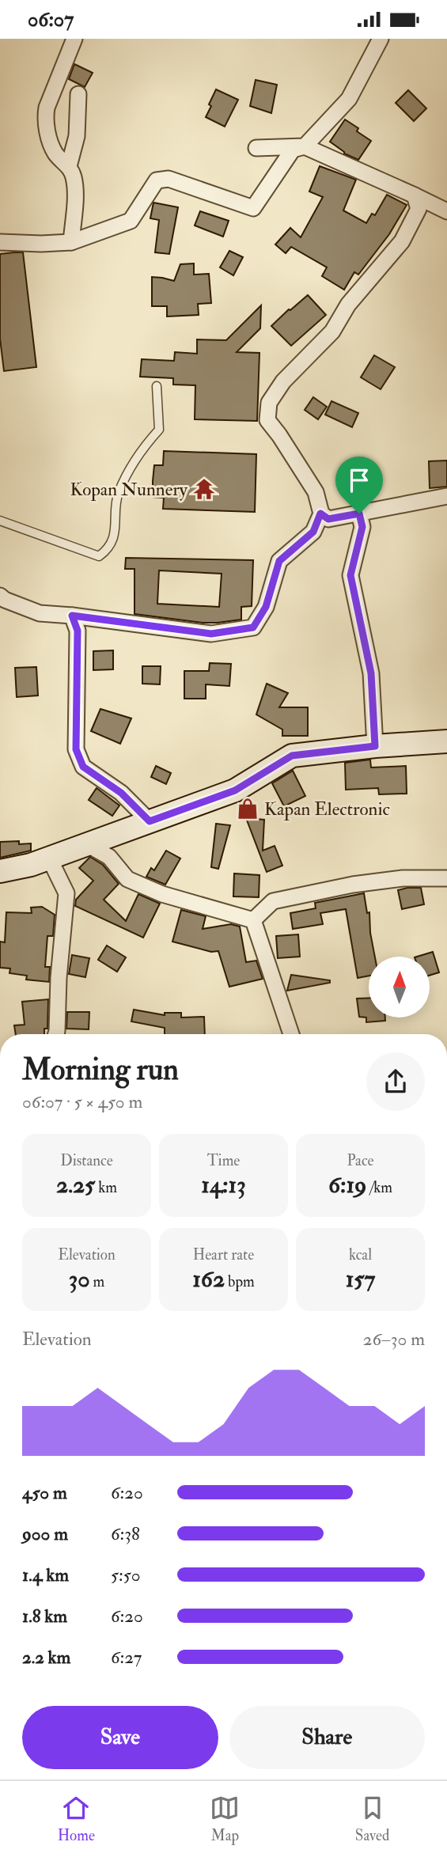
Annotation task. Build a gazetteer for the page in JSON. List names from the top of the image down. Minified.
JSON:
{"places":{"temple":["Kopan Nunnery"],"shop":["Kapan Electronic"]},"north":"top","page":{"status":"06:07","heading":["Morning run","06:07 · 5 × 450 m"],"stats":[["Distance","2.25 km"],["Time","14:13"],["Pace","6:19 /km"],["Elevation","30 m"],["Heart rate","162 bpm"],["kcal","157"]],"chart":["Elevation","26–30 m"],"list":[{"name":"450 m","note":"6:20"},{"name":"900 m","note":"6:38"},{"name":"1.4 km","note":"5:50"},{"name":"1.8 km","note":"6:20"},{"name":"2.2 km","note":"6:27"}],"buttons":["Save","Share"],"tabs":["Home","Map","Saved"]}}
